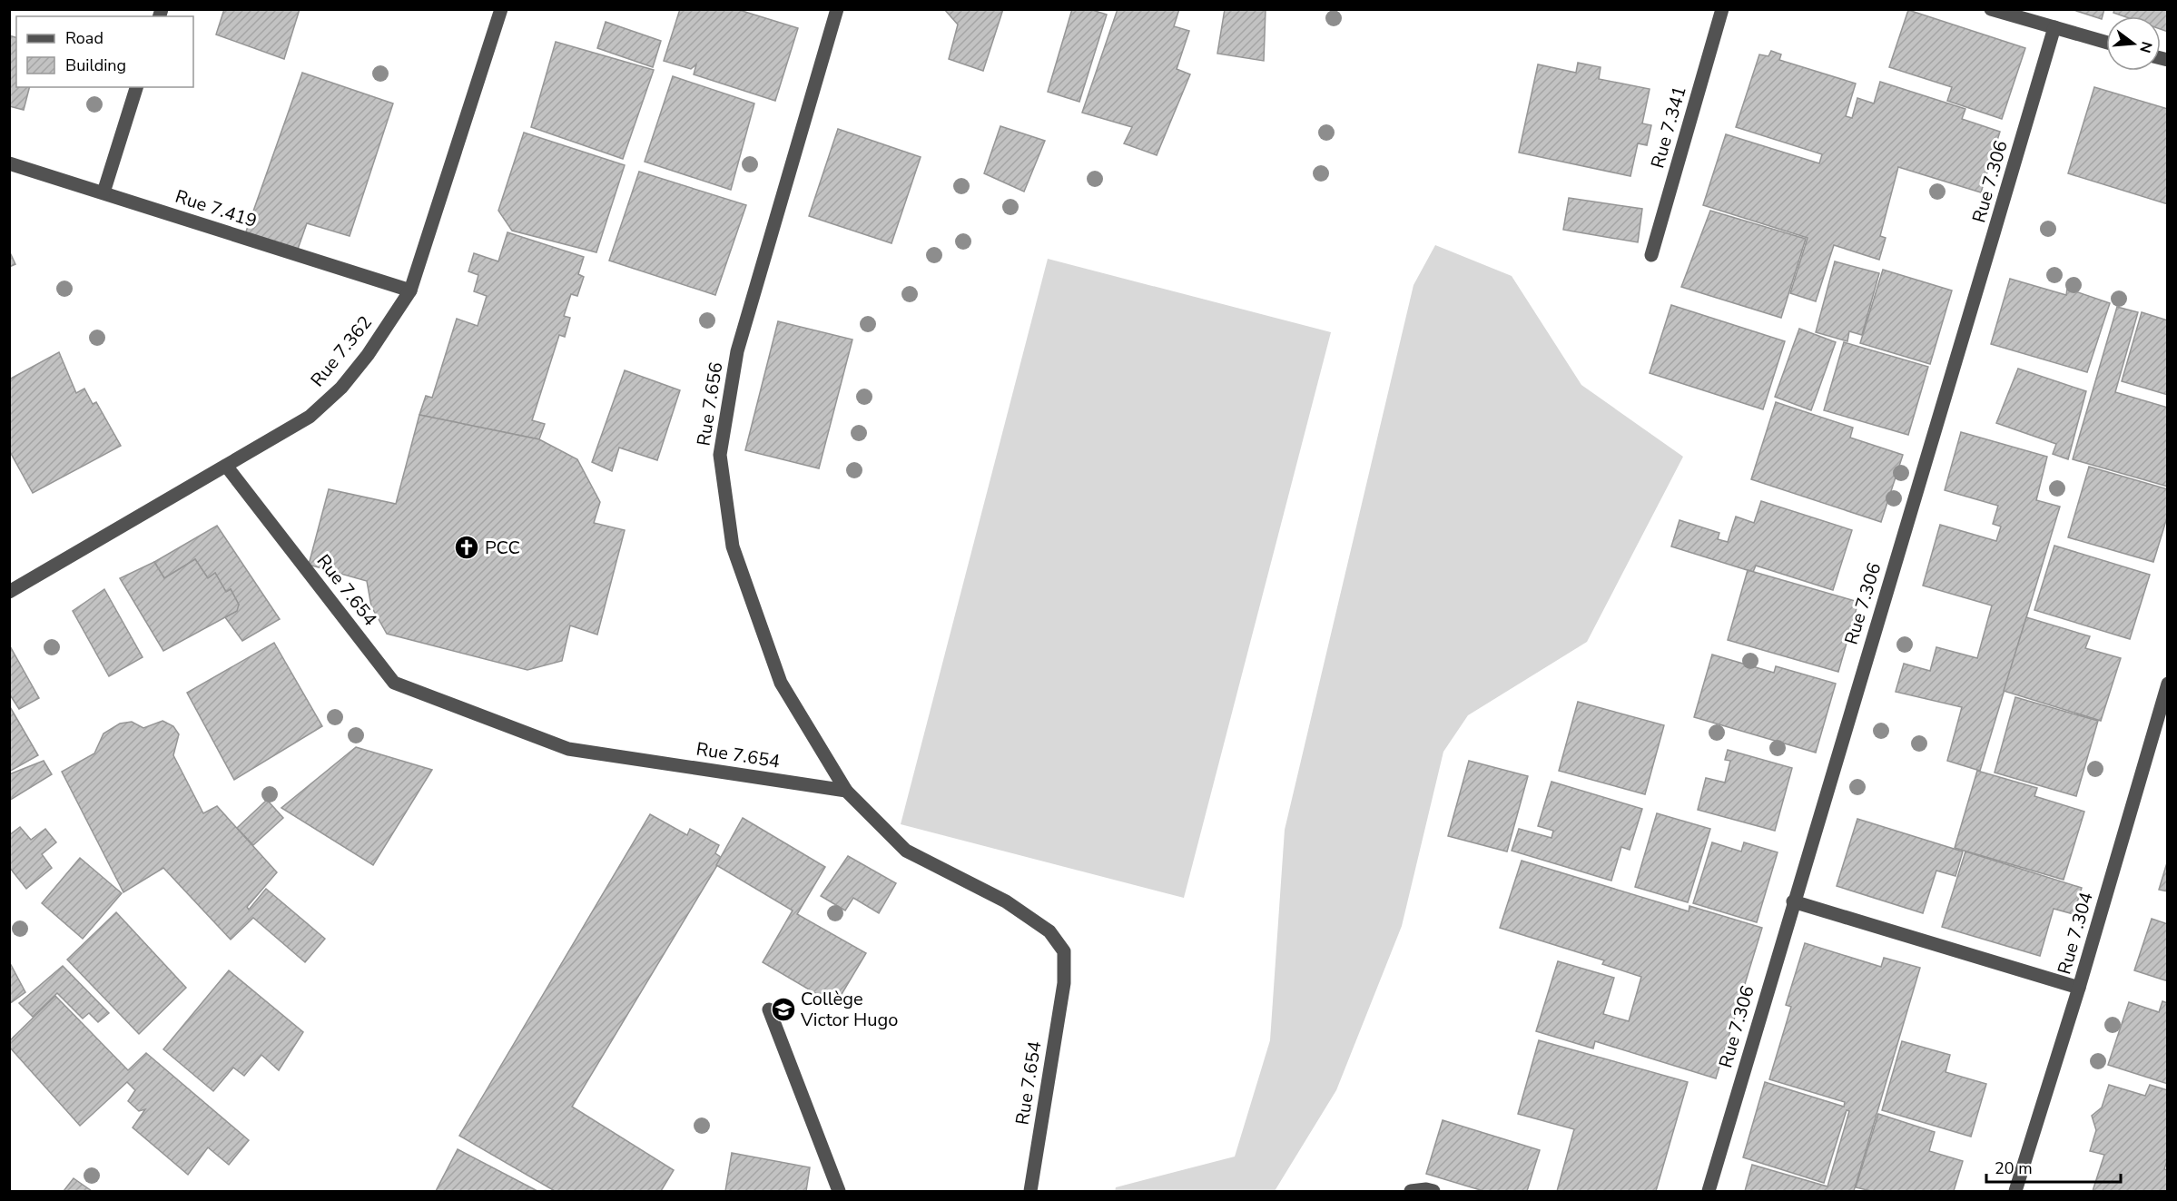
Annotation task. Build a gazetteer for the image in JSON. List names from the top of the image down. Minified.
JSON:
{"streets":{"street":["Rue 7.341","Rue 7.306","Rue 7.419","Rue 7.362","Rue 7.656","Rue 7.654","Rue 7.304"]},"crossings":[["Rue 7.419","Rue 7.362"],["Rue 7.362","Rue 7.654"],["Rue 7.656","Rue 7.654"]],"places":{"church":["PCC"],"school or university":["Collège Victor Hugo"]},"legend":["Road","Building"],"scale_bar":"20 m","north":"right"}
